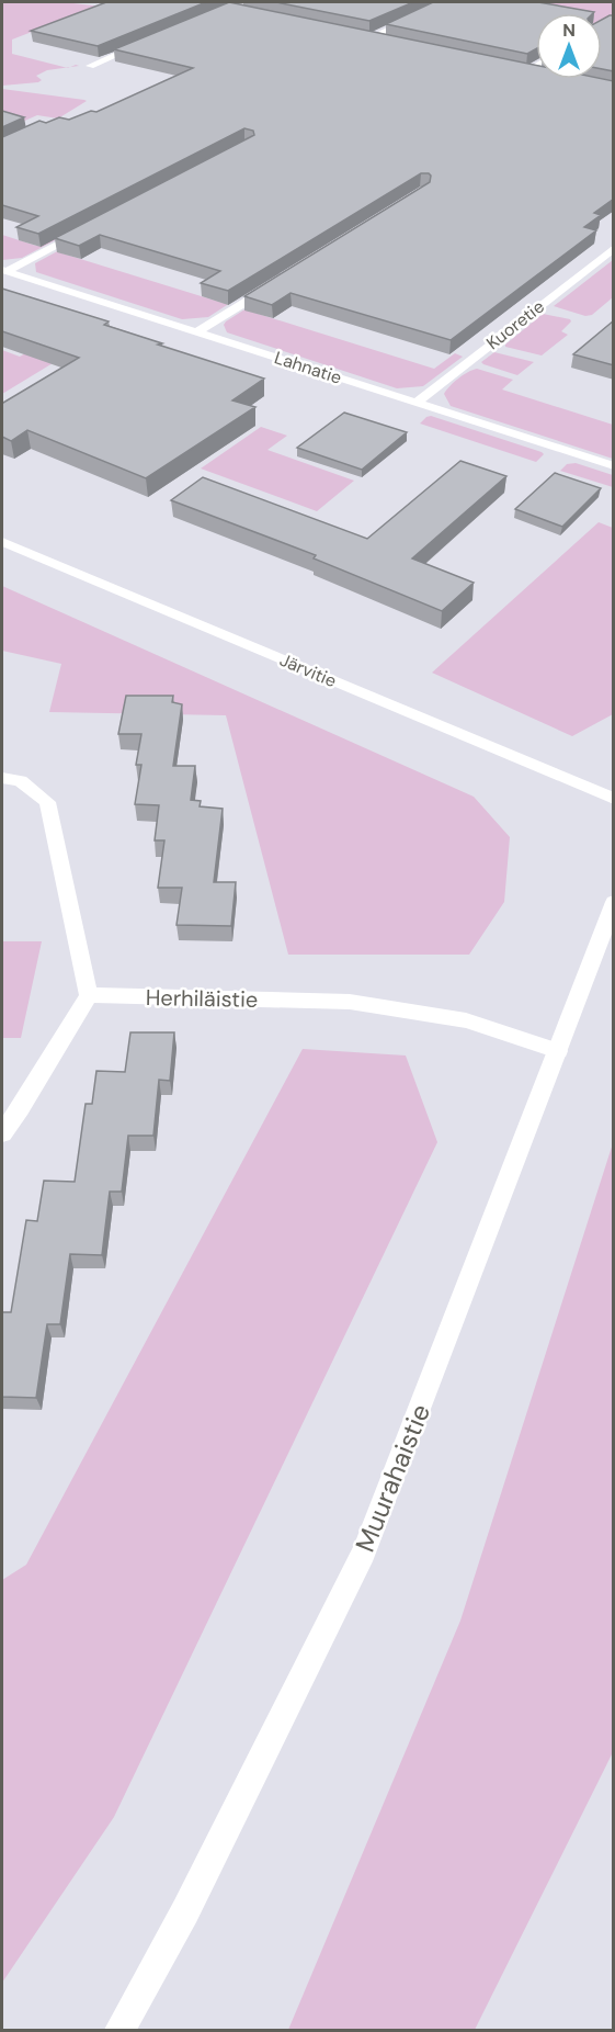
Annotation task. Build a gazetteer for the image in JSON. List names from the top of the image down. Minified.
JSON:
{"streets":{"street":["Kuoretie","Lahnatie","Järvitie","Herhiläistie","Muurahaistie"]},"crossings":[["Kuoretie","Lahnatie"],["Herhiläistie","Muurahaistie"]],"north":"top"}
